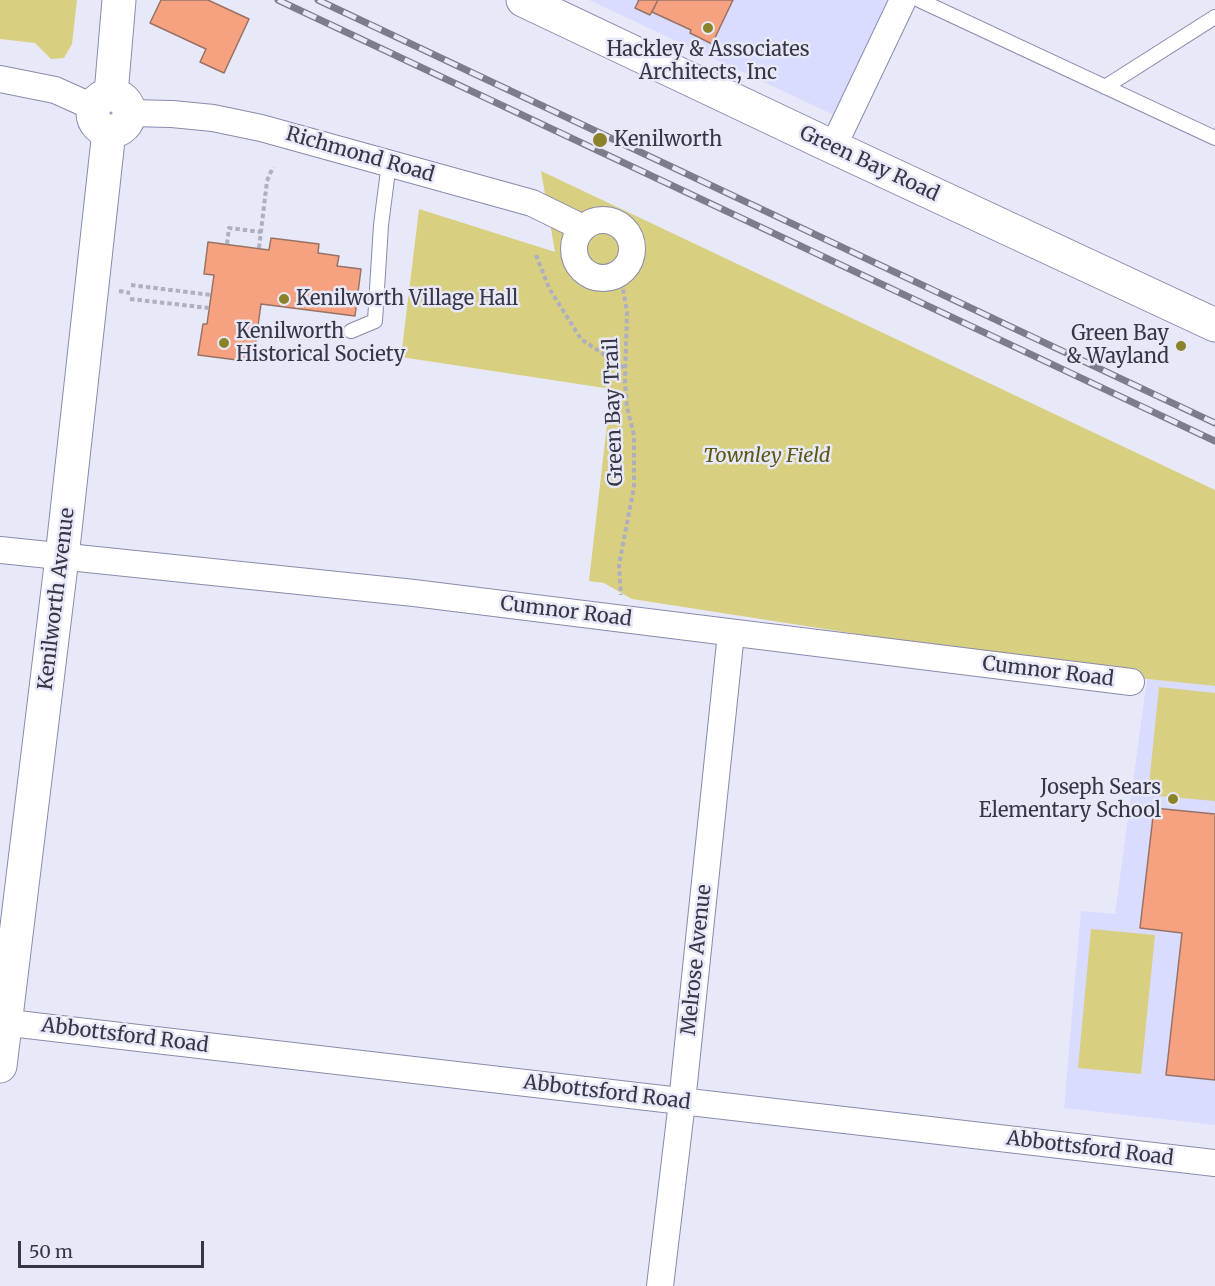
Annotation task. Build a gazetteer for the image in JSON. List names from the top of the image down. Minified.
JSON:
{"streets":{"street":["Richmond Road","Green Bay Road","Kenilworth Avenue","Cumnor Road","Melrose Avenue","Abbottsford Road"],"path":["Green Bay Trail"]},"crossings":[["Richmond Road","Green Bay Trail"],["Richmond Road","Kenilworth Avenue"],["Green Bay Trail","Cumnor Road"],["Kenilworth Avenue","Cumnor Road"],["Kenilworth Avenue","Abbottsford Road"],["Cumnor Road","Melrose Avenue"],["Melrose Avenue","Abbottsford Road"]],"parks":["Townley Field"],"places":["Hackley & Associates Architects, Inc","Kenilworth","Kenilworth Village Hall","Kenilworth Historical Society","Green Bay & Wayland","Joseph Sears Elementary School"],"scale_bar":"50 m"}
